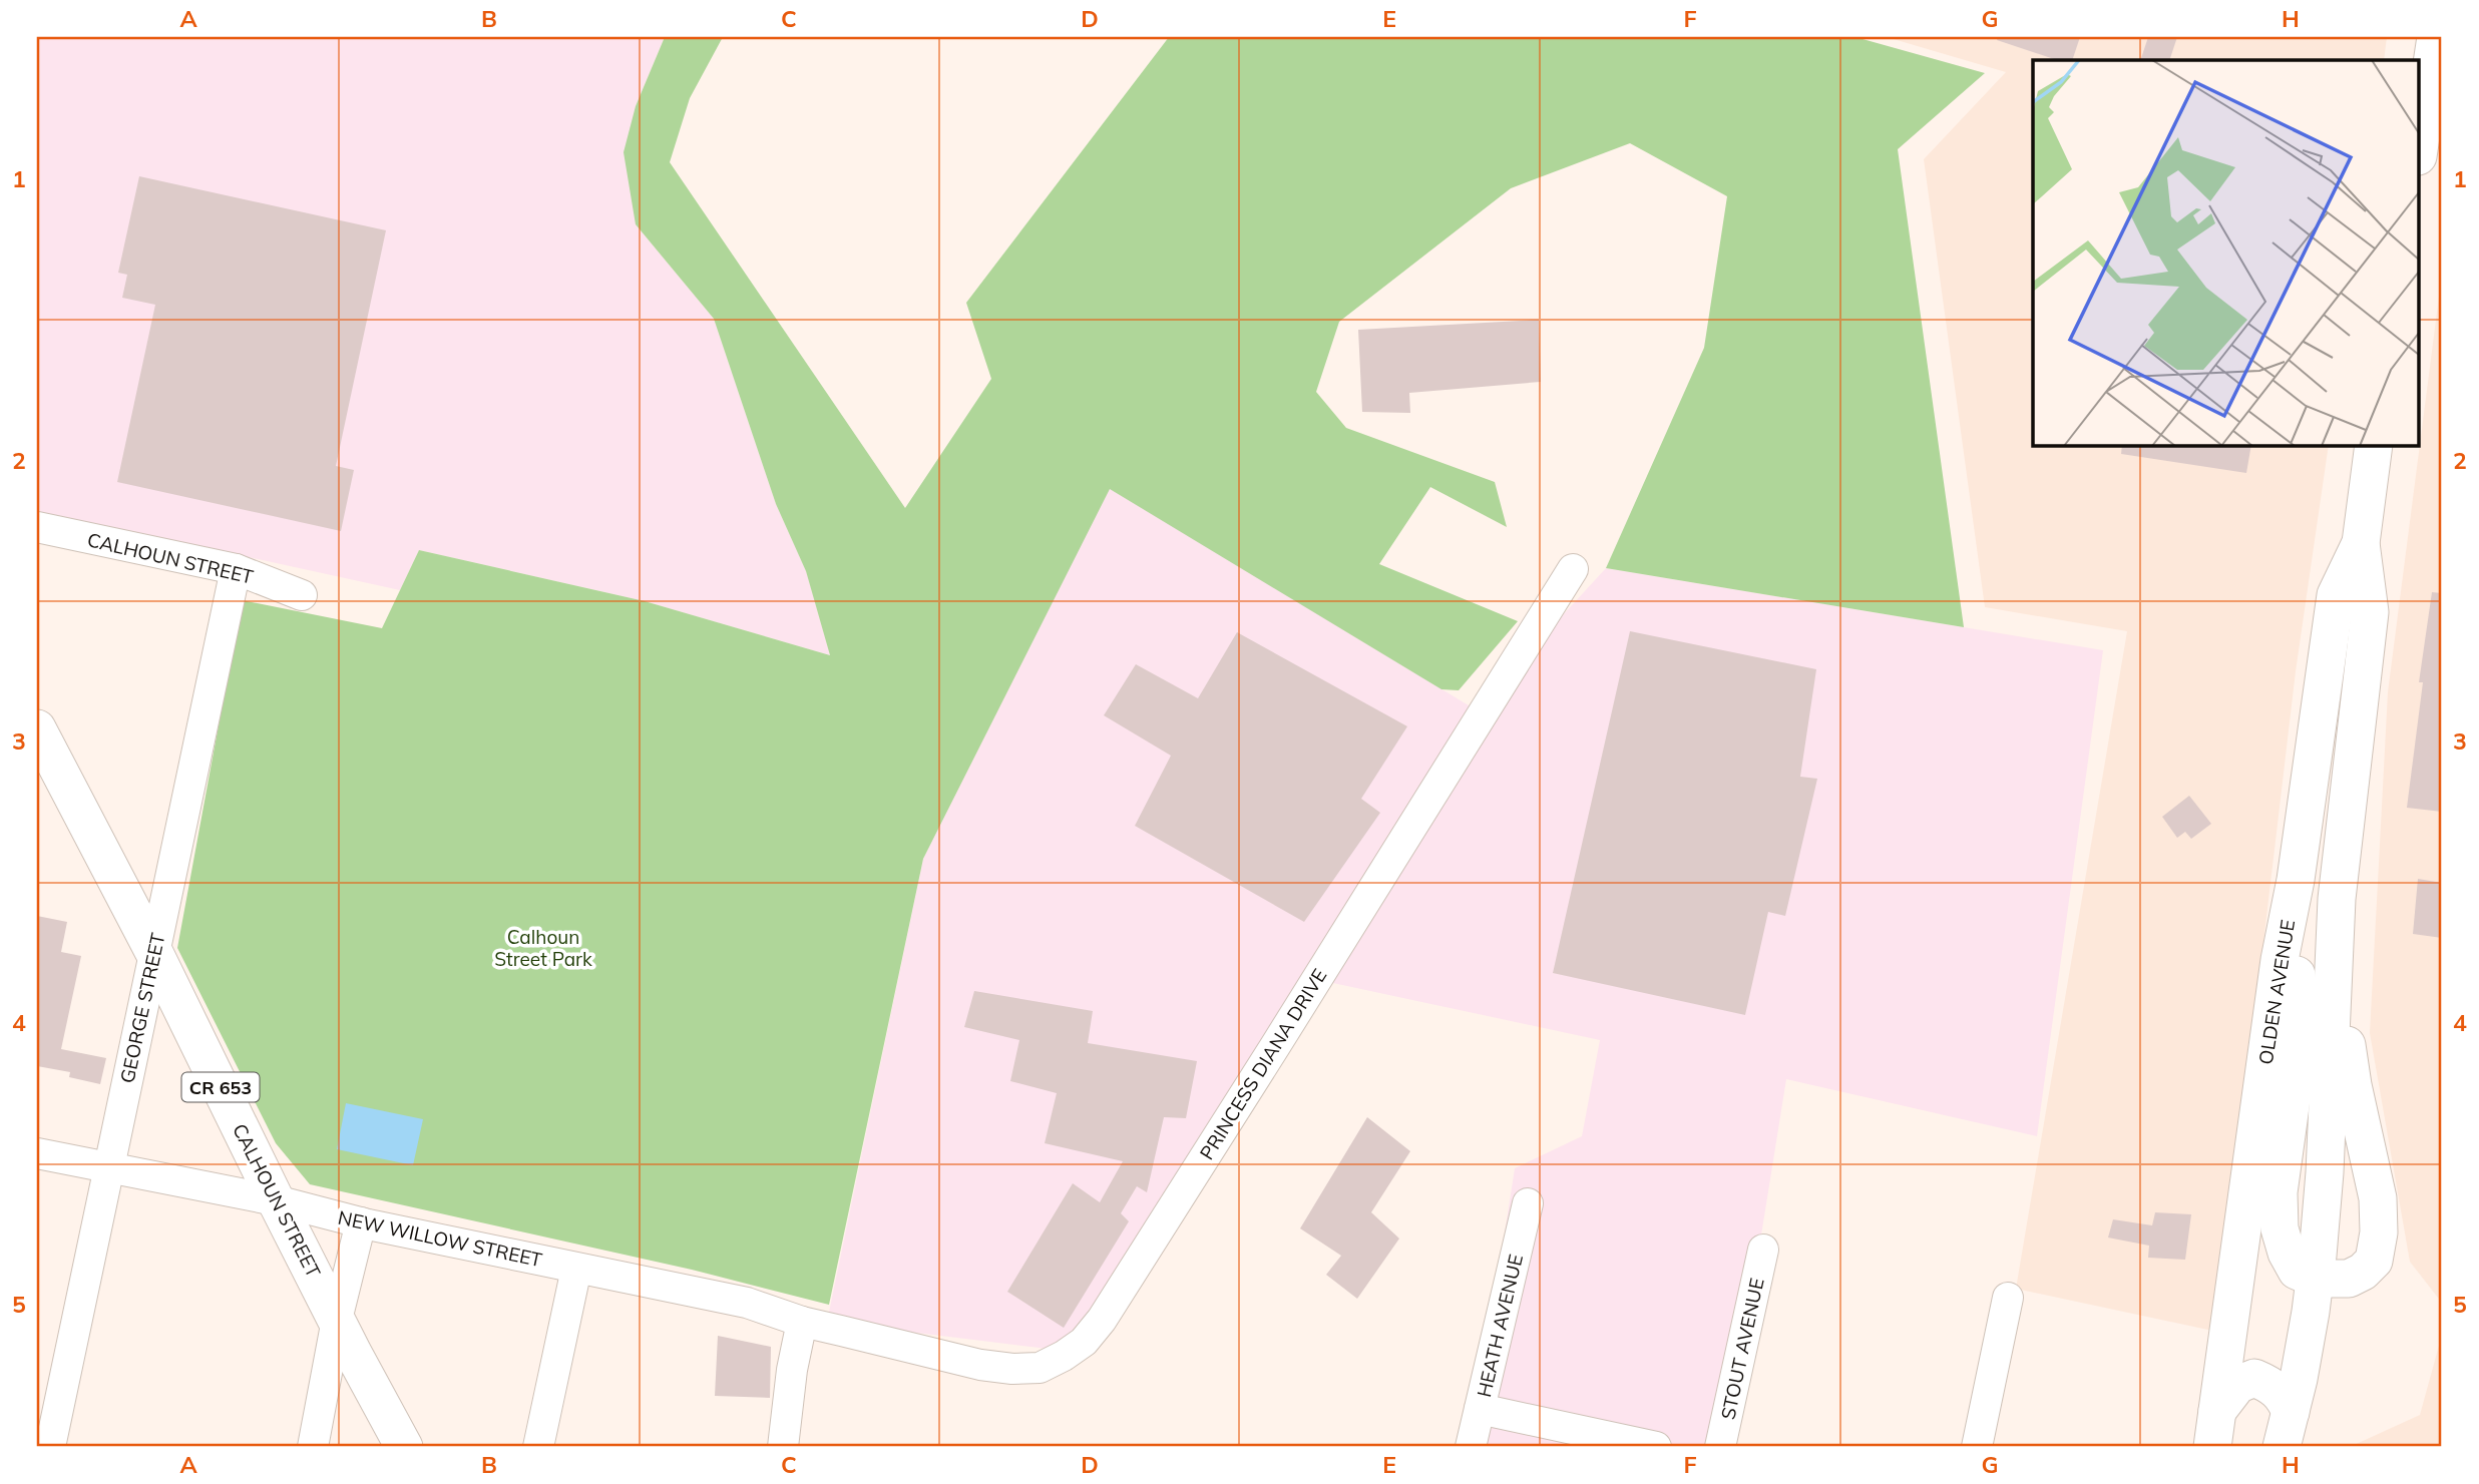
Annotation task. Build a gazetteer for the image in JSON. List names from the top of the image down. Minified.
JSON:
{"streets":{"main road":["CALHOUN STREET","OLDEN AVENUE","CR 653"],"street":["GEORGE STREET","PRINCESS DIANA DRIVE","NEW WILLOW STREET","HEATH AVENUE","STOUT AVENUE"]},"crossings":[["CALHOUN STREET","GEORGE STREET"],["CALHOUN STREET","NEW WILLOW STREET"],["GEORGE STREET","NEW WILLOW STREET"],["PRINCESS DIANA DRIVE","NEW WILLOW STREET"]],"parks":["Calhoun Street Park"],"grid":{"columns":["A","B","C","D","E","F","G","H"],"rows":["1","2","3","4","5"]}}
